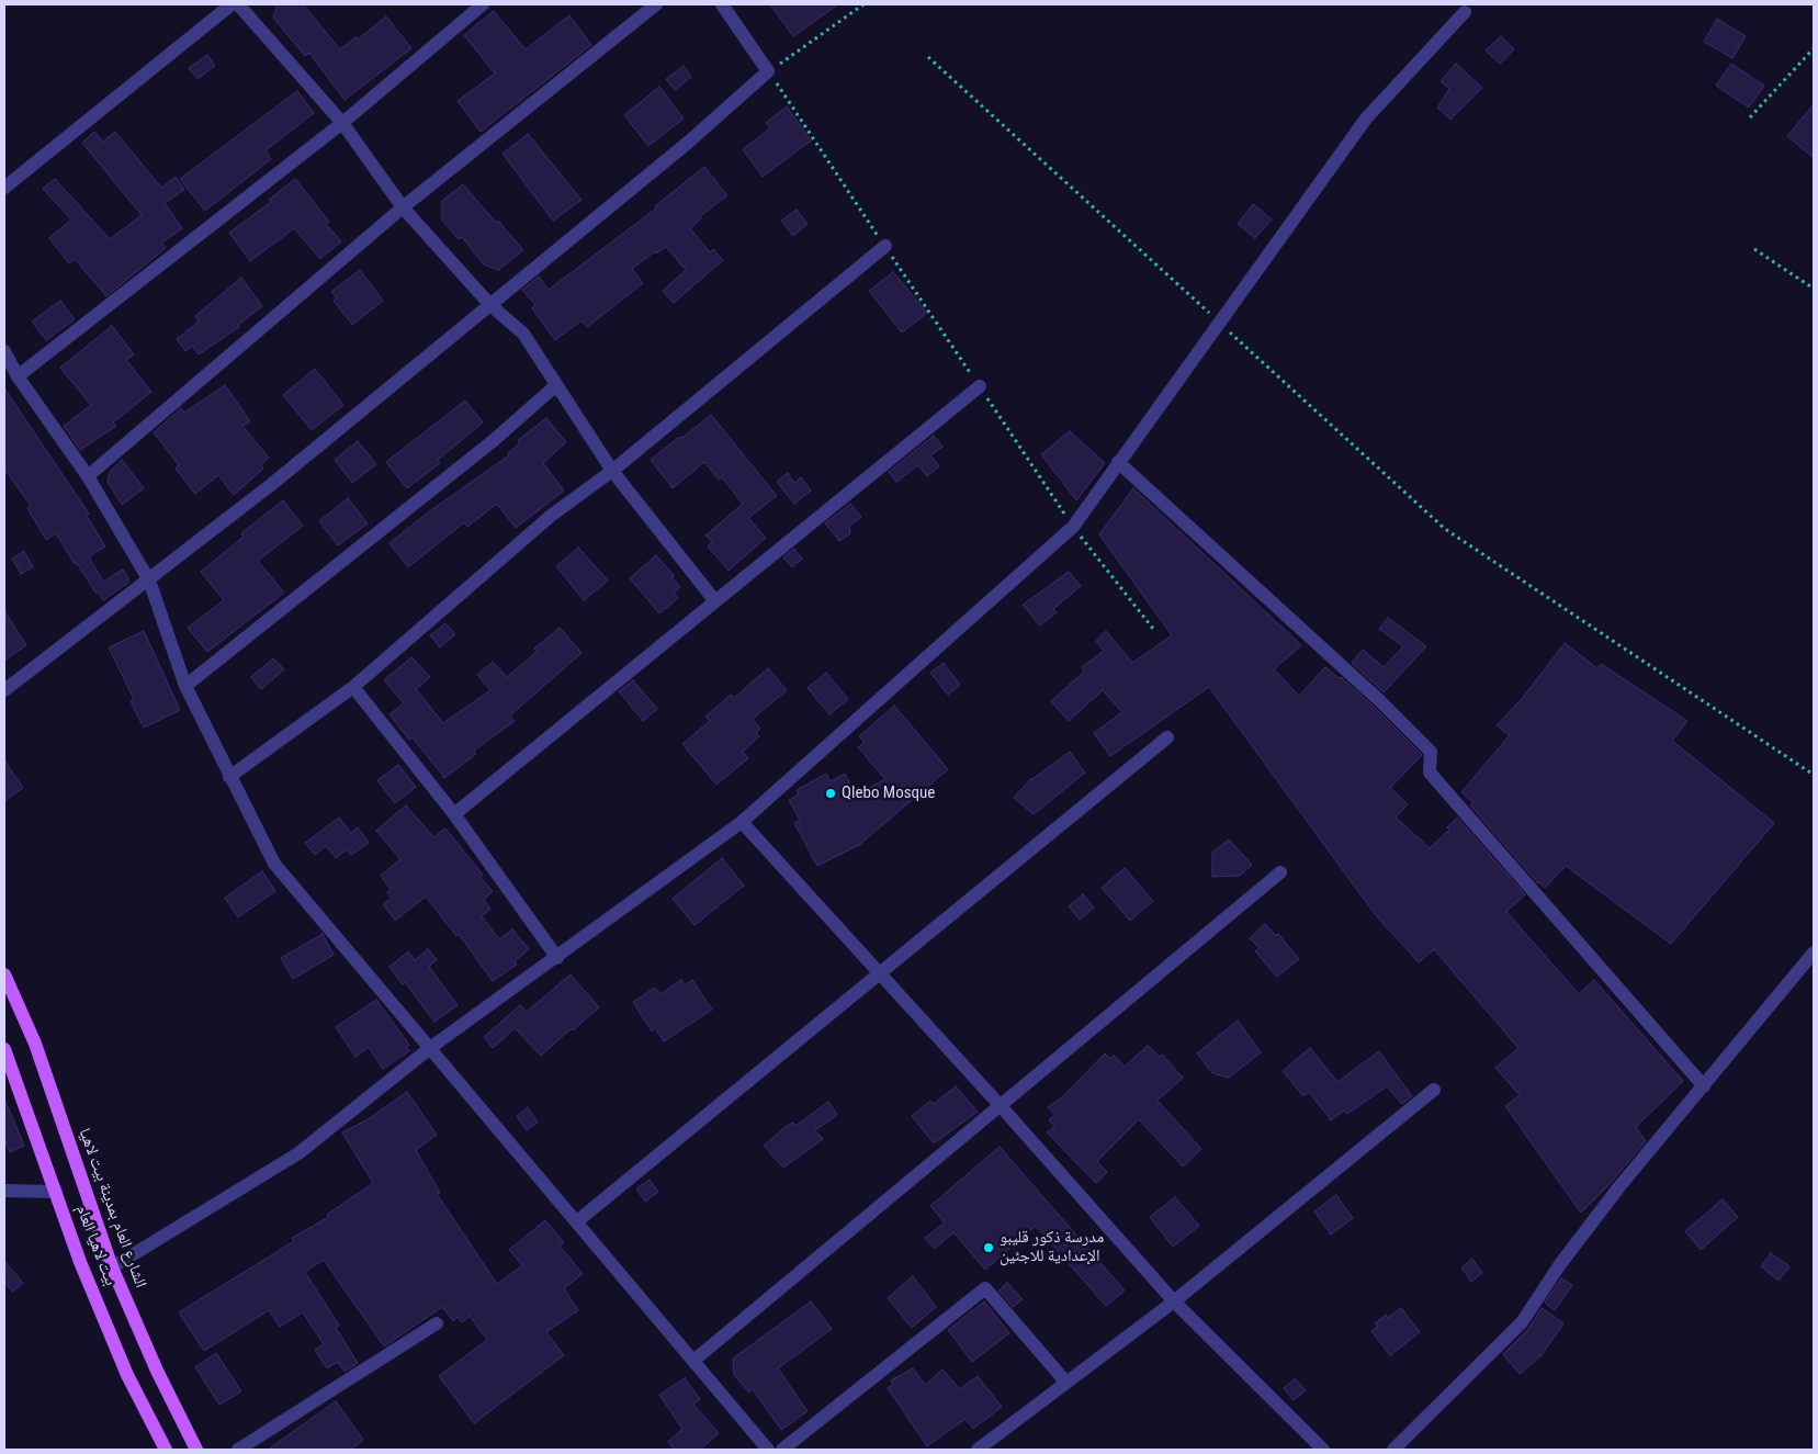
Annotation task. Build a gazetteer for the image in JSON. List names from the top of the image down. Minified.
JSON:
{"streets":{"main road":["الشارع العام بمدينة بيت لاهيا","بيت لاهيا العام"]},"places":["Qlebo Mosque","مدرسة ذكور قليبو الإعدادية للاجئين"]}
